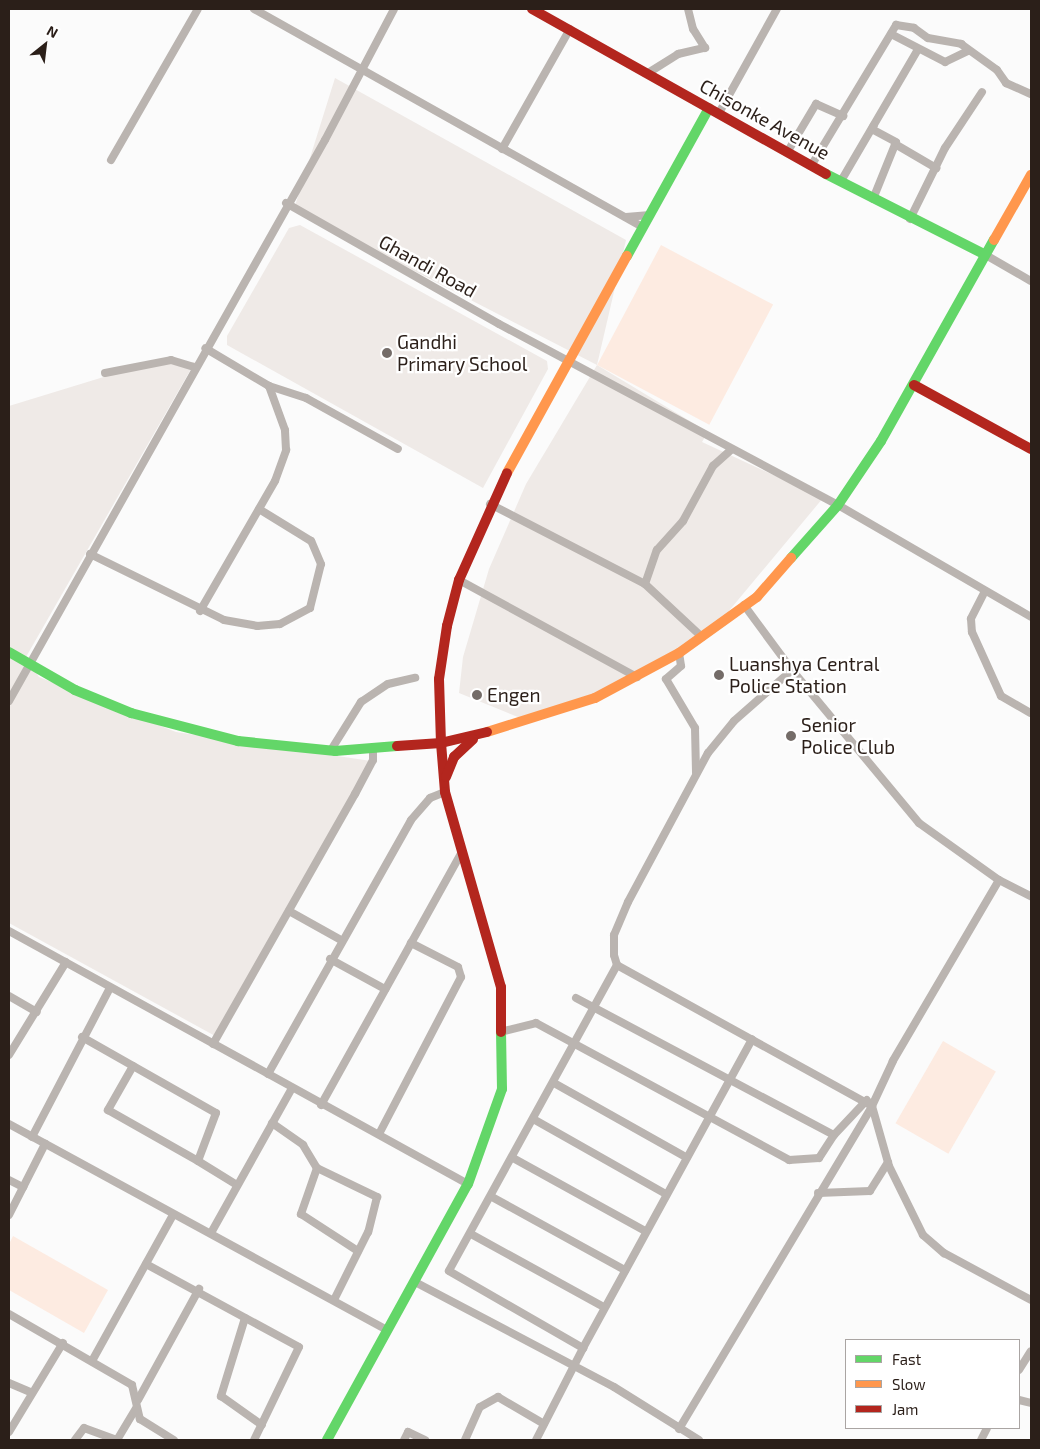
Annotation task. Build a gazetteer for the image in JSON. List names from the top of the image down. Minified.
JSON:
{"streets":{"street":["Chisonke Avenue","Ghandi Road"]},"places":["Gandhi Primary School","Luanshya Central Police Station","Engen","Senior Police Club"],"legend":["Fast","Slow","Jam"],"north":"top right"}
